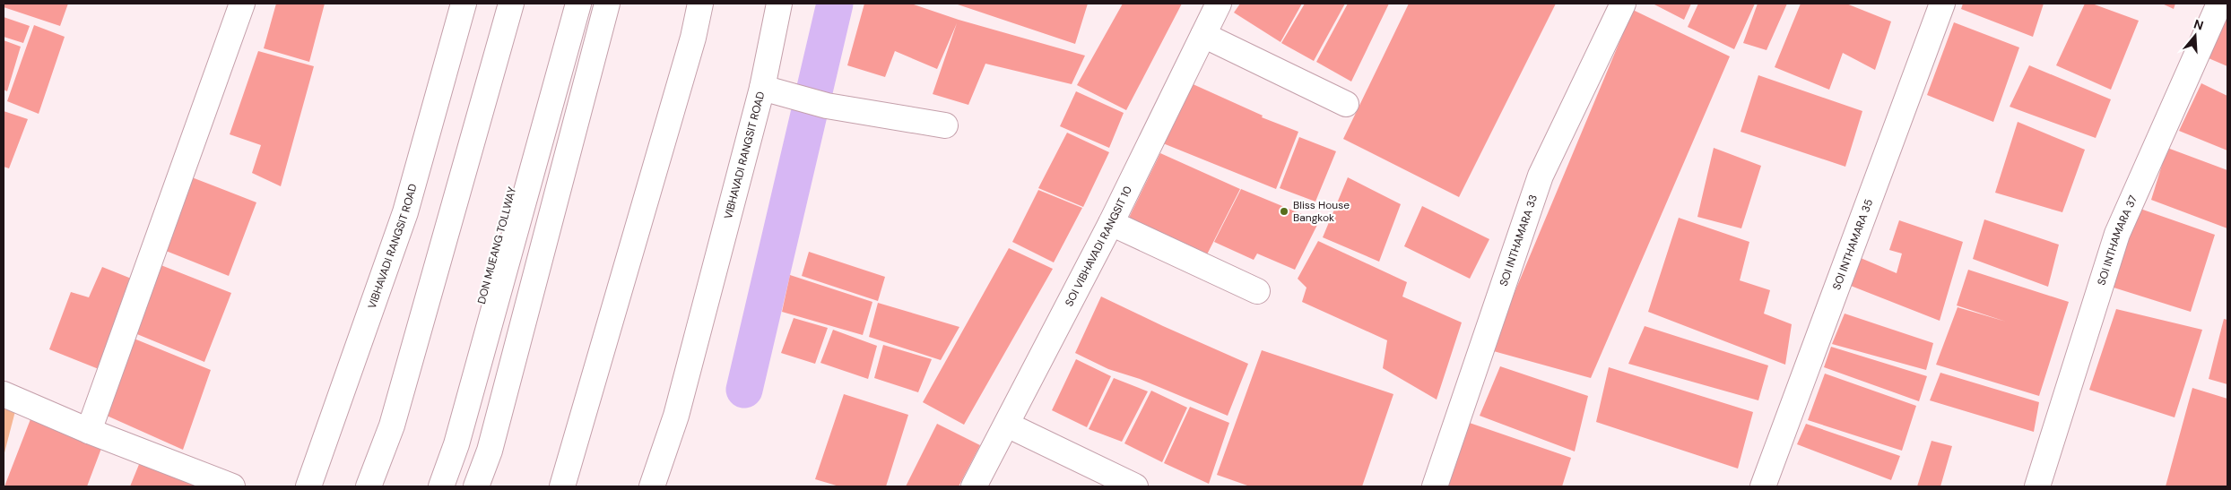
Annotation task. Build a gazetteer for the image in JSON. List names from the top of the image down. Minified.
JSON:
{"streets":{"main road":["VIBHAVADI RANGSIT ROAD","SOI INTHAMARA 33","SOI INTHAMARA 37","DON MUEANG TOLLWAY","SOI INTHAMARA 35","SOI VIBHAVADI RANGSIT 10"]},"places":["Bliss House Bangkok"],"north":"top"}
